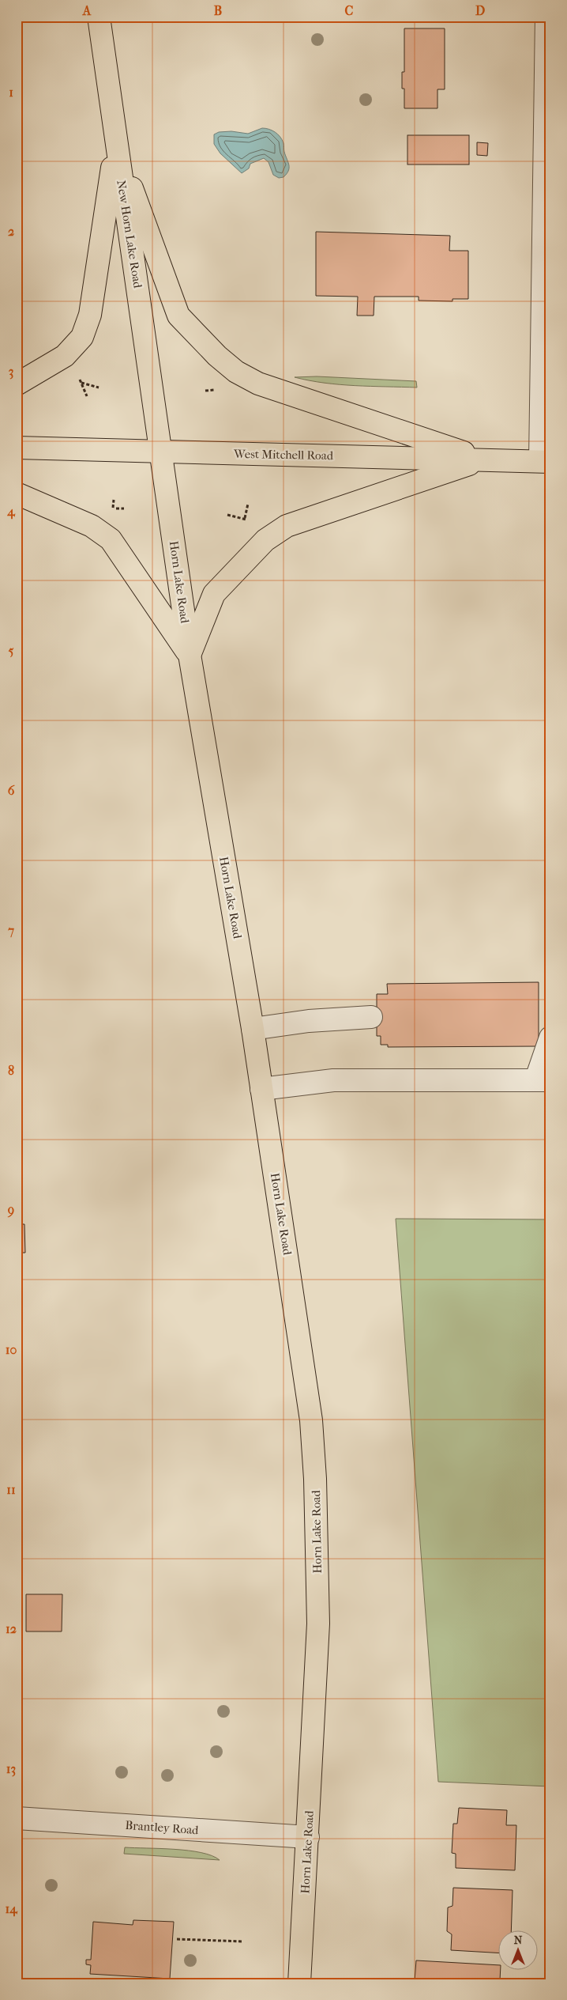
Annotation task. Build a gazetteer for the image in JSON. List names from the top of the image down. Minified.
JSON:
{"streets":{"main road":["New Horn Lake Road","West Mitchell Road","Horn Lake Road"],"street":["Brantley Road"]},"crossings":[["New Horn Lake Road","West Mitchell Road"],["New Horn Lake Road","Horn Lake Road"],["West Mitchell Road","Horn Lake Road"],["Horn Lake Road","Brantley Road"]],"north":"top","grid":{"columns":["A","B","C","D"],"rows":["1","2","3","4","5","6","7","8","9","10","11","12","13","14"]}}
